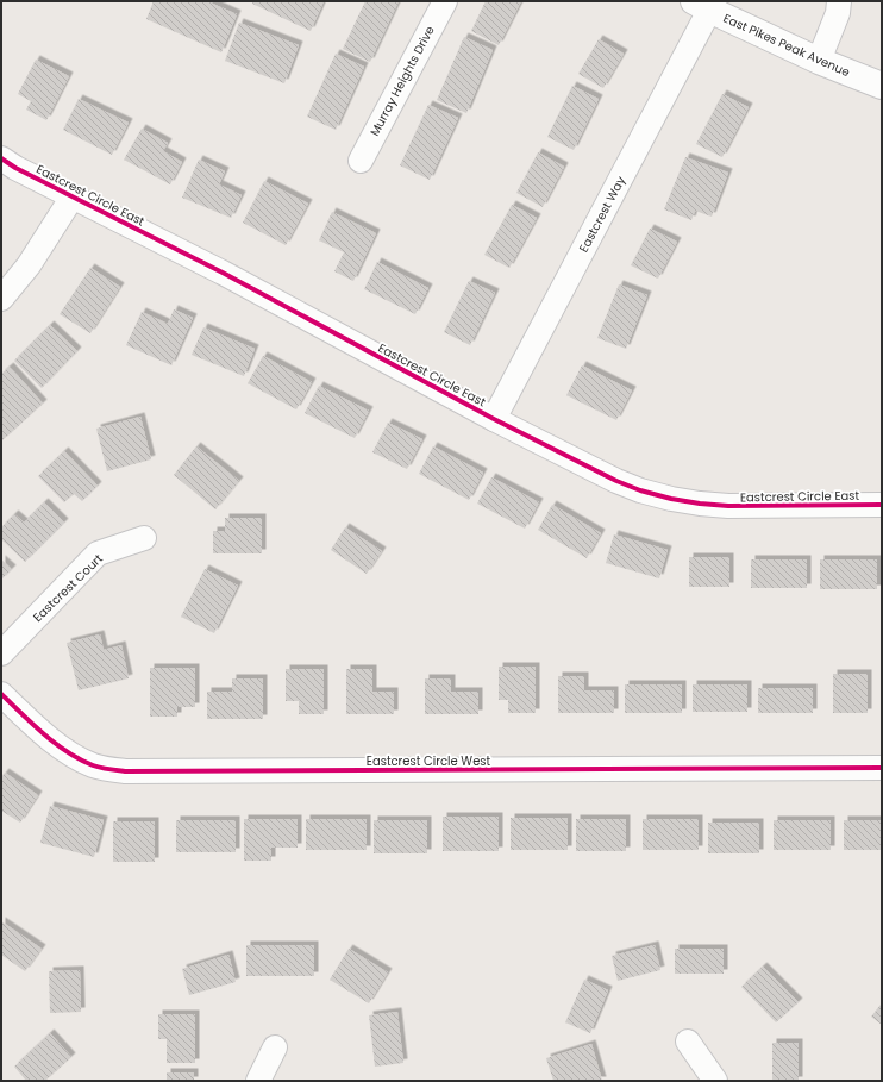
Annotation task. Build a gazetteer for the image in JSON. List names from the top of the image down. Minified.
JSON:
{"streets":{"street":["East Pikes Peak Avenue","Murray Heights Drive","Eastcrest Circle East","Eastcrest Way","Eastcrest Court","Eastcrest Circle West"]},"crossings":[["East Pikes Peak Avenue","Eastcrest Way"],["Eastcrest Circle East","Eastcrest Way"]]}
